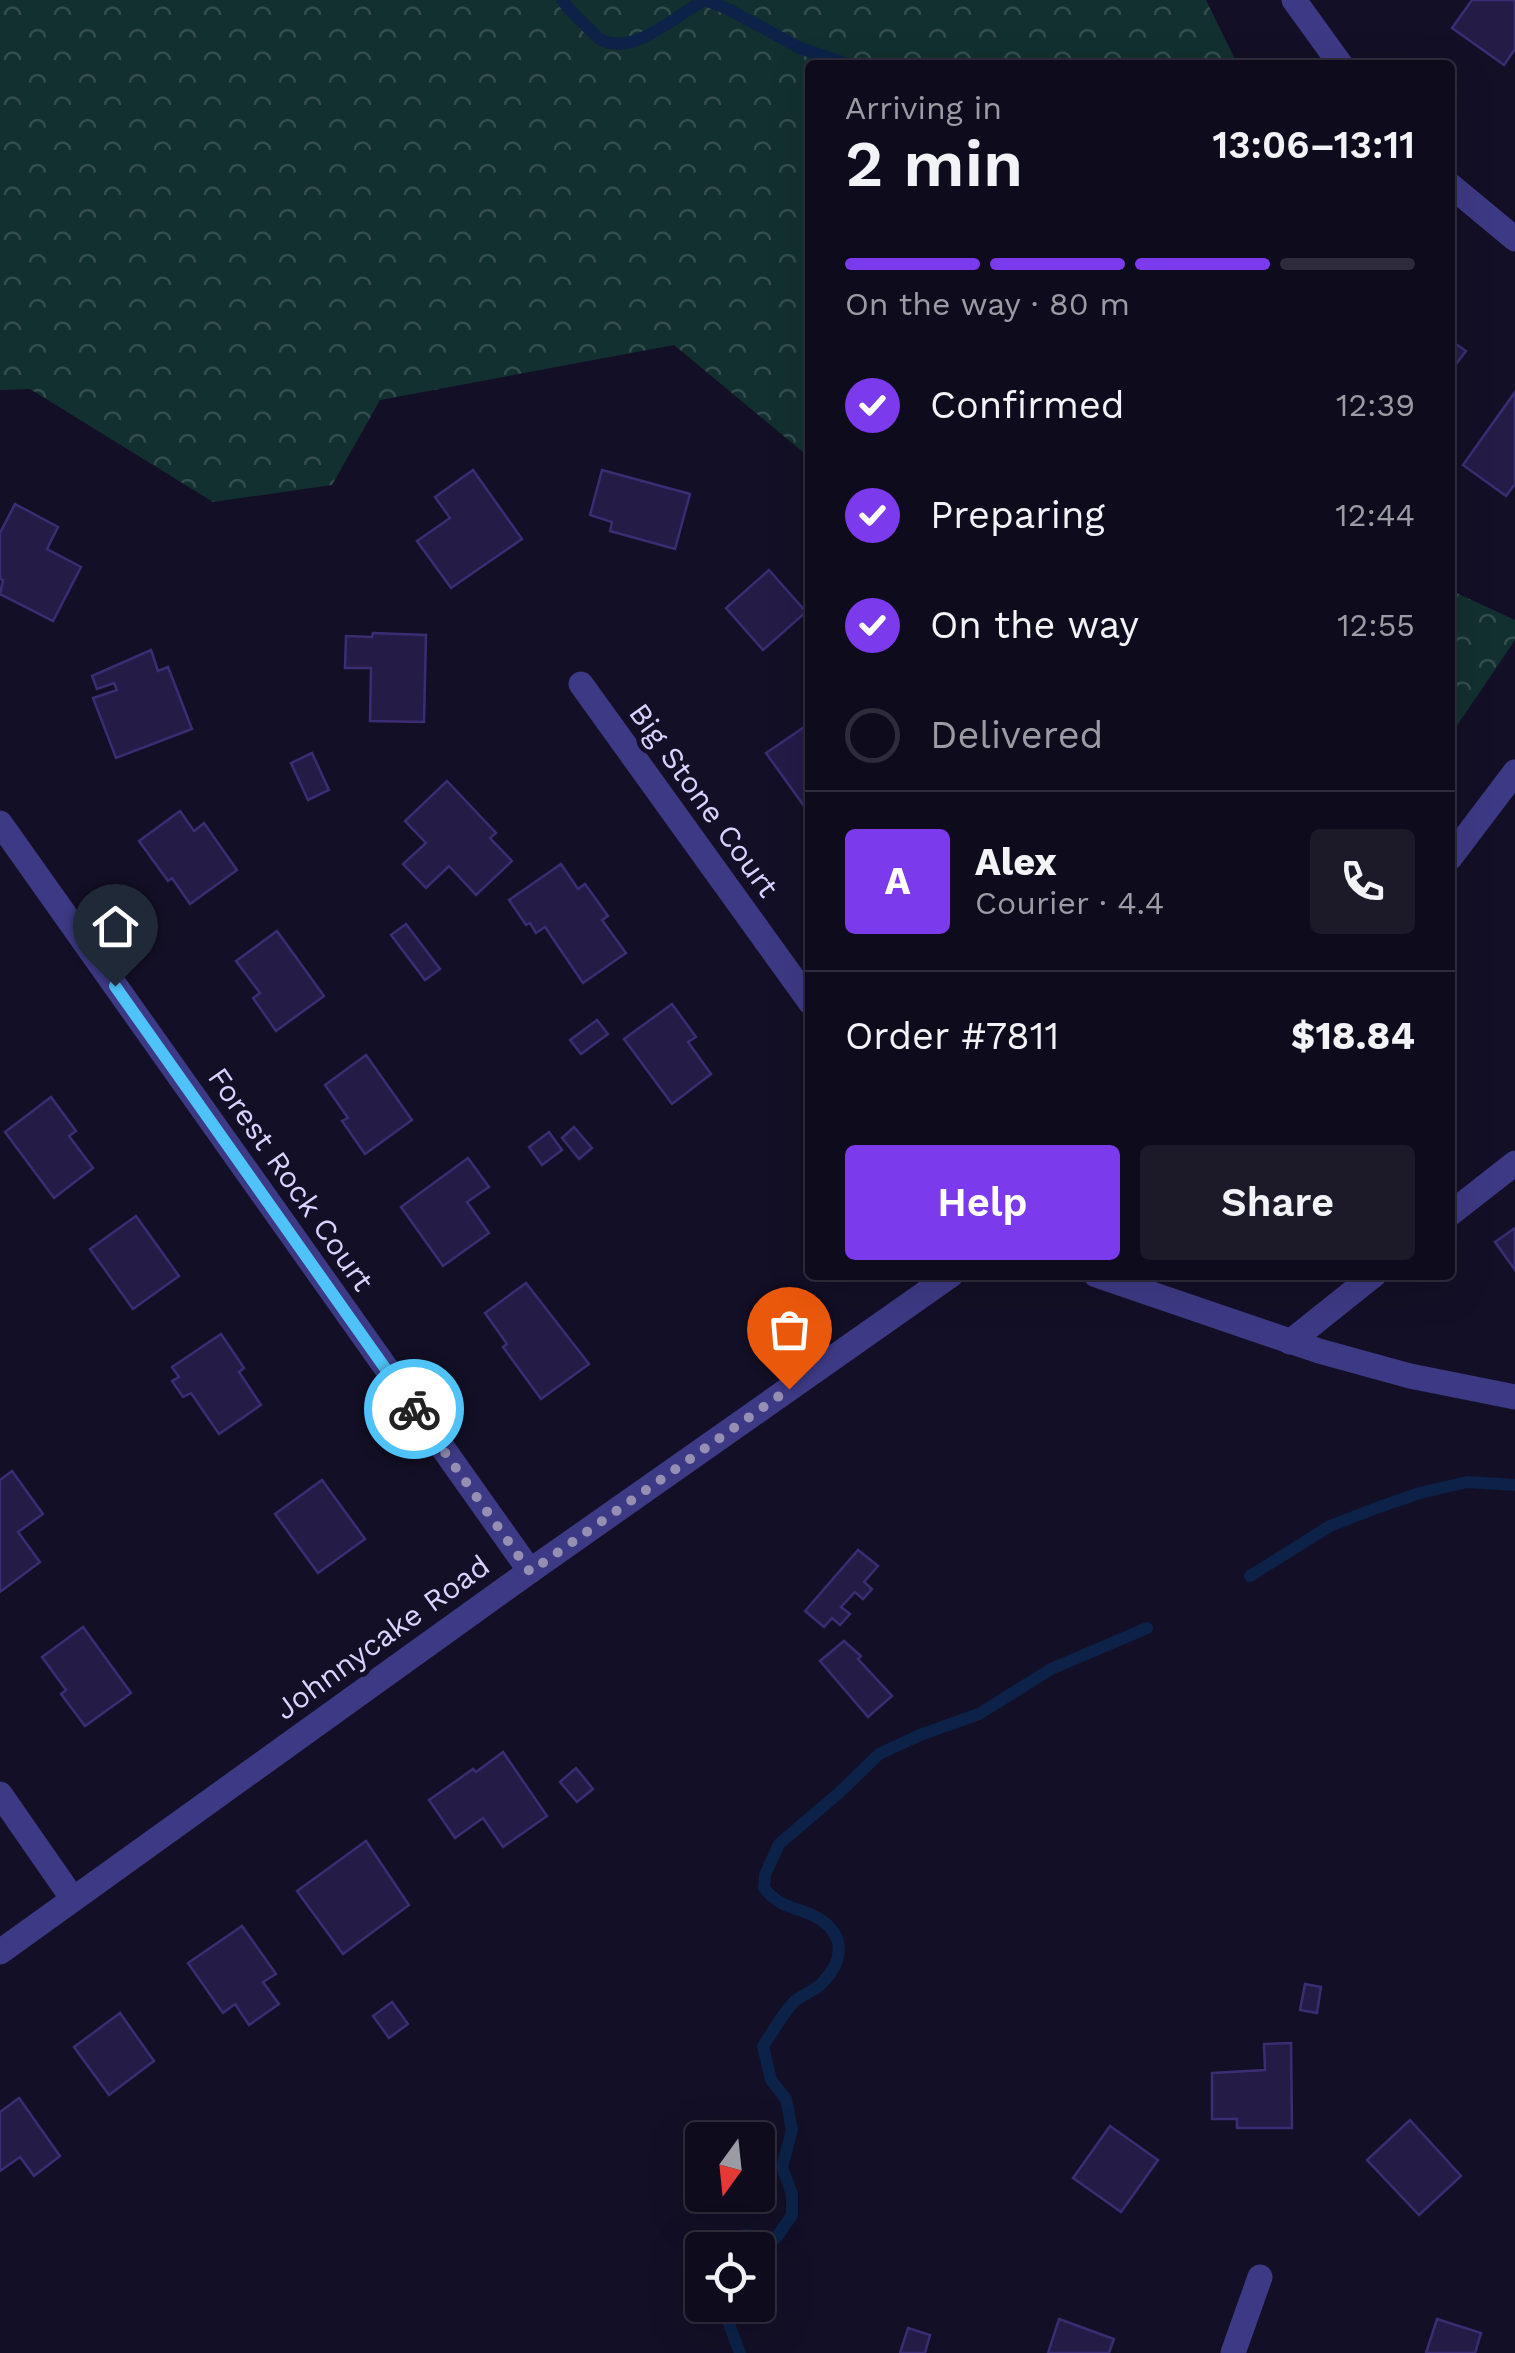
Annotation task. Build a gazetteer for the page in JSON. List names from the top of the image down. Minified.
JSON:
{"streets":{"street":["Big Stone Court","Forest Rock Court","Johnnycake Road"]},"crossings":[["Forest Rock Court","Johnnycake Road"]],"north":"bottom","page":{"heading":["2 min","Arriving in","13:06–13:11"],"panel":["Alex","Courier · 4.4","Order #7811","$18.84"],"bar":"On the way · 80 m","list":[["Confirmed","12:39"],["Preparing","12:44"],["On the way","12:55"],"Delivered"],"round":"A","buttons":["Help","Share"]}}
